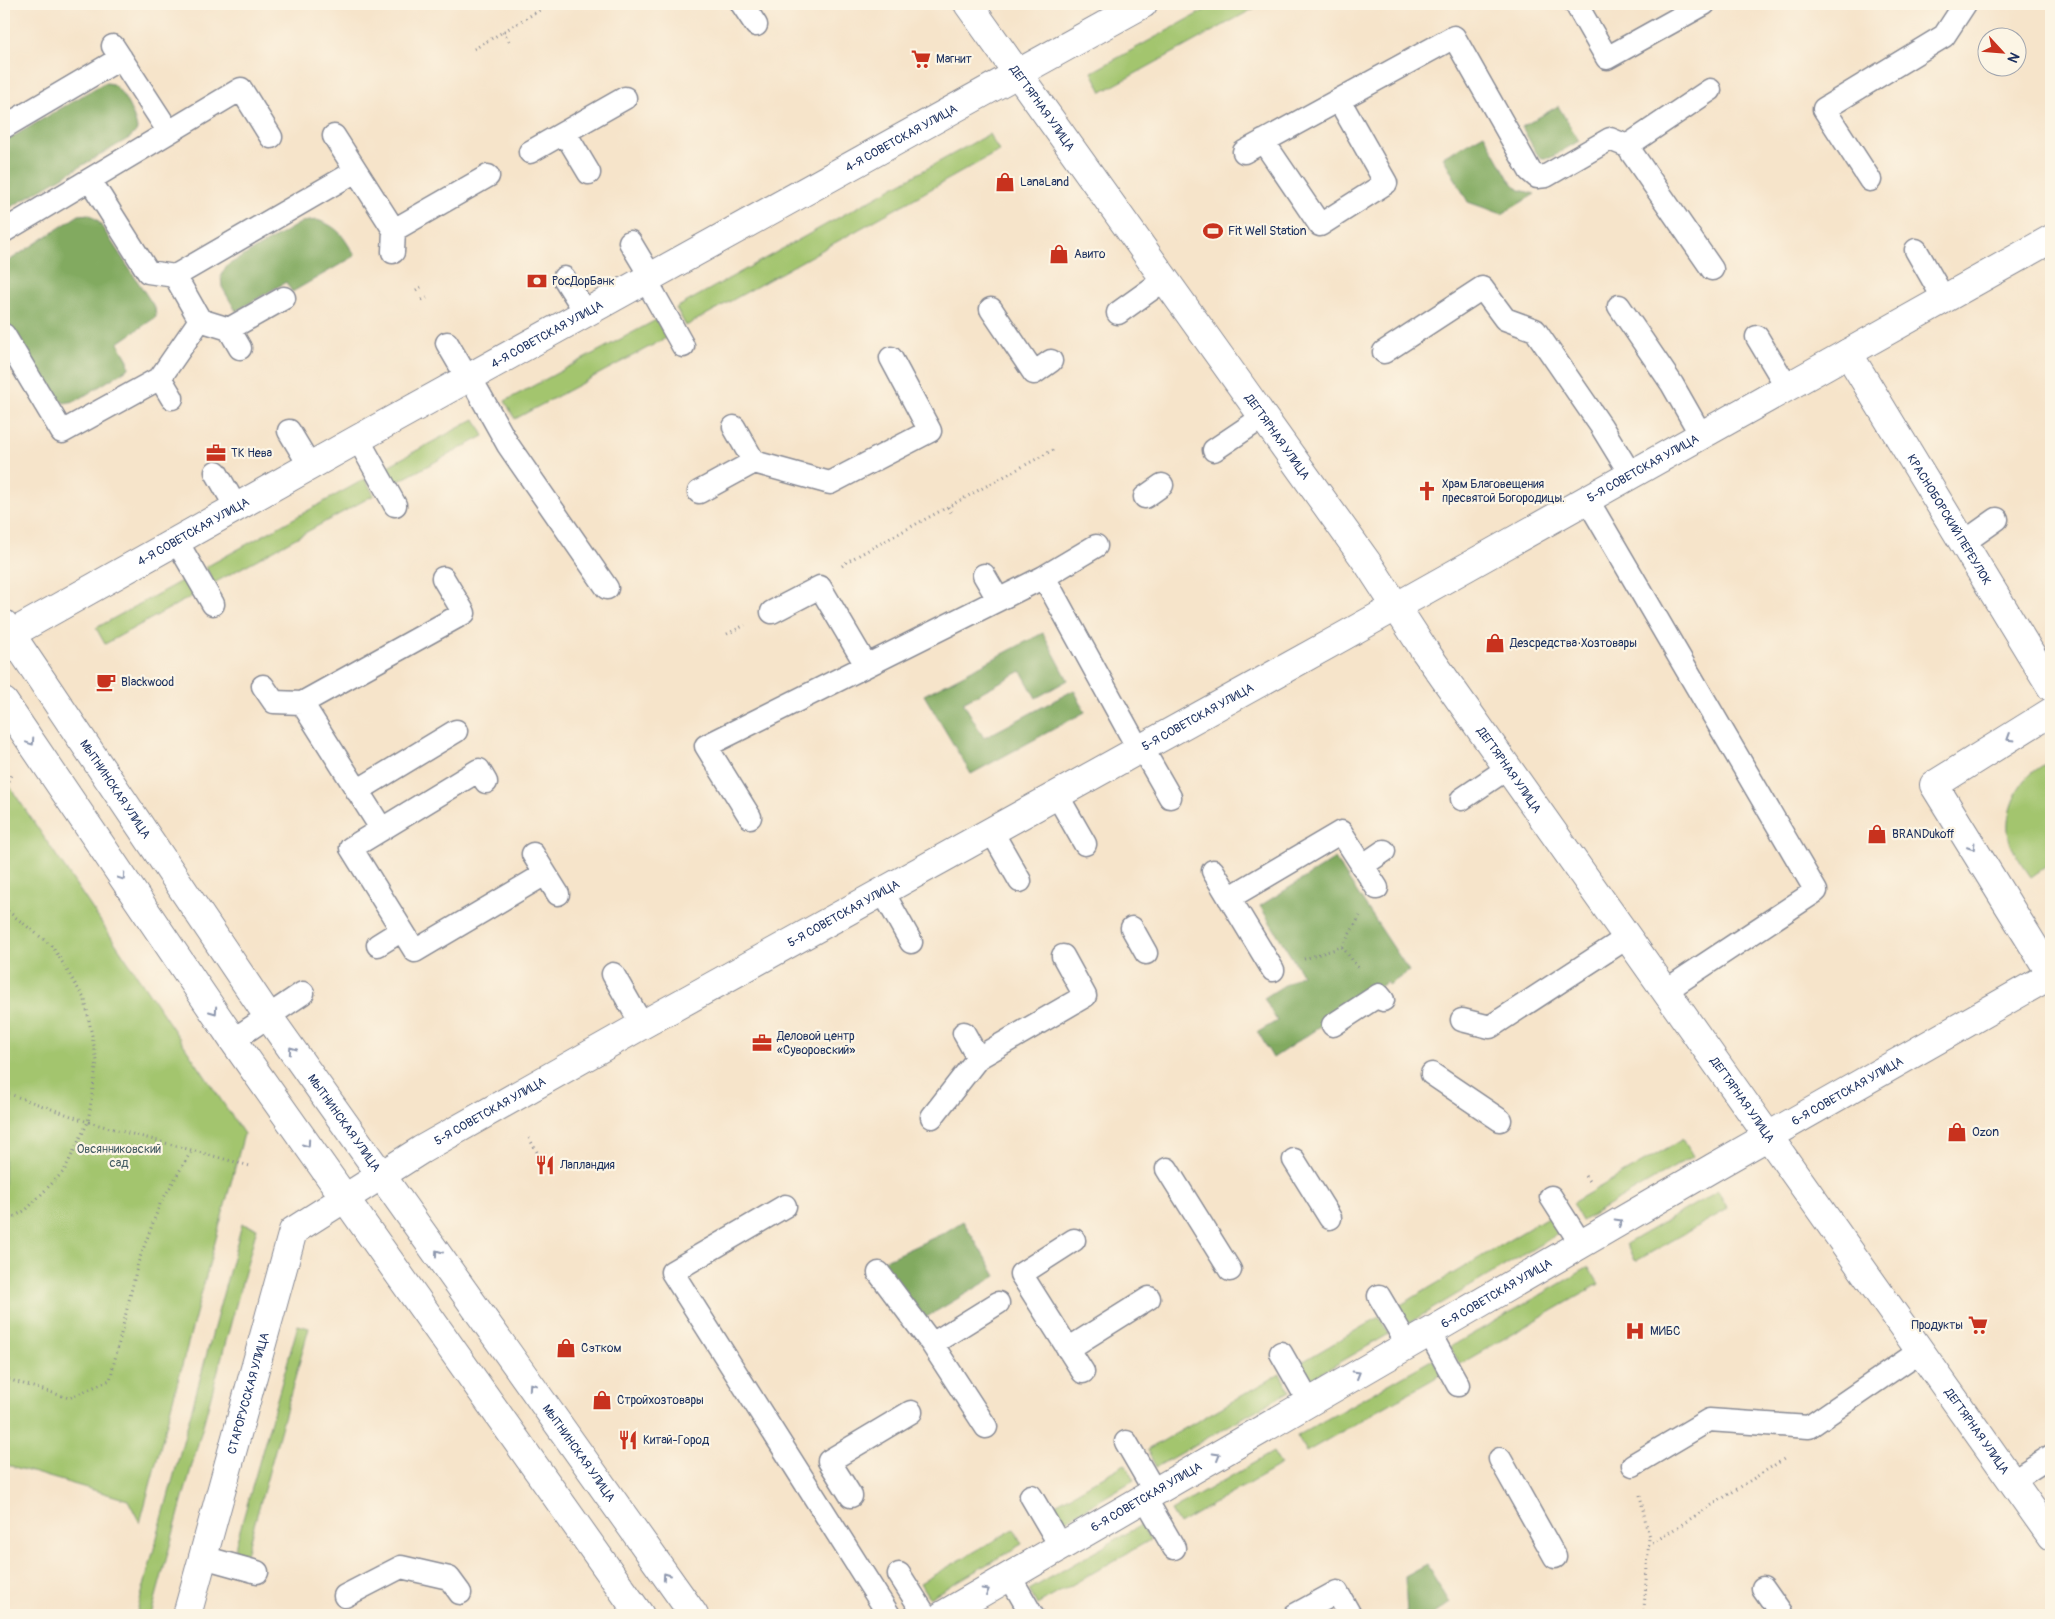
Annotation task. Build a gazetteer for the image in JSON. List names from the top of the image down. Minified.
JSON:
{"streets":{"street":["ДЕГТЯРНАЯ УЛИЦА","4-Я СОВЕТСКАЯ УЛИЦА","5-Я СОВЕТСКАЯ УЛИЦА","КРАСНОБОРСКИЙ ПЕРЕУЛОК","МЫТНИНСКАЯ УЛИЦА","6-Я СОВЕТСКАЯ УЛИЦА","СТАРОРУССКАЯ УЛИЦА"]},"crossings":[["ДЕГТЯРНАЯ УЛИЦА","4-Я СОВЕТСКАЯ УЛИЦА"],["ДЕГТЯРНАЯ УЛИЦА","5-Я СОВЕТСКАЯ УЛИЦА"],["ДЕГТЯРНАЯ УЛИЦА","6-Я СОВЕТСКАЯ УЛИЦА"],["4-Я СОВЕТСКАЯ УЛИЦА","МЫТНИНСКАЯ УЛИЦА"],["5-Я СОВЕТСКАЯ УЛИЦА","КРАСНОБОРСКИЙ ПЕРЕУЛОК"],["5-Я СОВЕТСКАЯ УЛИЦА","МЫТНИНСКАЯ УЛИЦА"],["5-Я СОВЕТСКАЯ УЛИЦА","СТАРОРУССКАЯ УЛИЦА"]],"one_way":["6-Я СОВЕТСКАЯ УЛИЦА"],"parks":["Овсянниковский сад"],"places":{"supermarket":["Магнит","Продукты"],"shop":["LanaLand","Авито","Дезсредства·Хозтовары","BRANDukoff","Ozon","Сэтком","Стройхозтовары"],"sports":["Fit Well Station"],"bank":["РосДорБанк"],"office":["ТК Нева","Деловой центр «Суворовский»"],"church":["Храм Благовещения пресвятой Богородицы."],"cafe":["Blackwood"],"restaurant":["Лапландия","Китай-Город"],"hospital":["МИБС"]},"north":"bottom right"}
